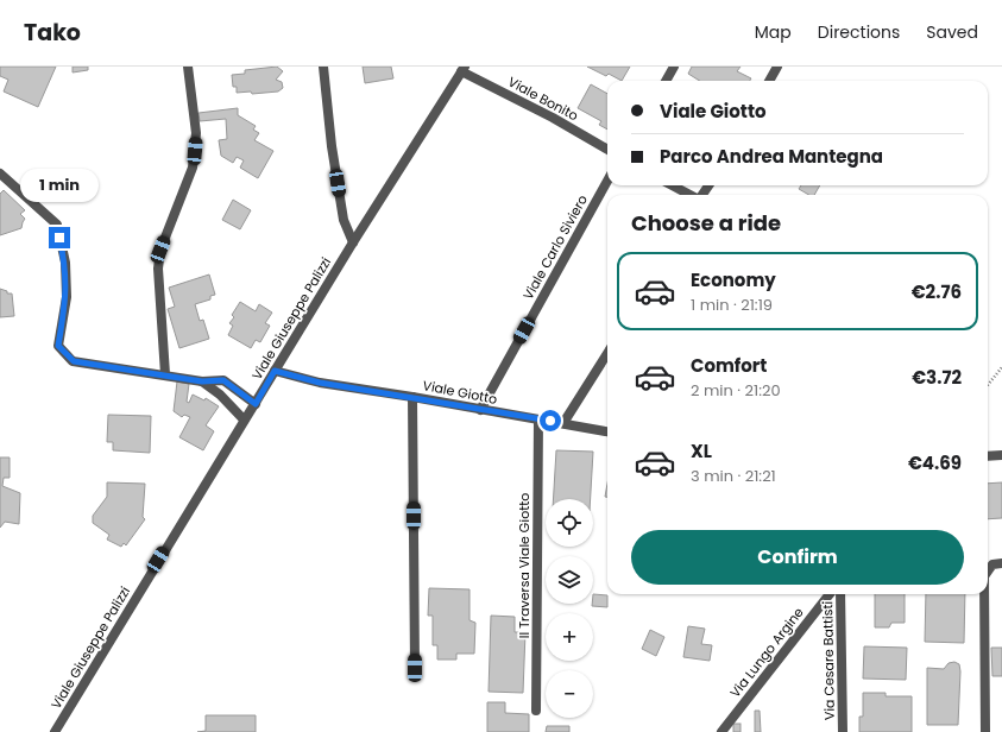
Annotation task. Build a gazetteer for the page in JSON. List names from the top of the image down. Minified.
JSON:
{"streets":{"street":["Viale Bonito","Viale Carlo Siviero","Viale Giuseppe Palizzi","Viale Giotto","II Traversa Viale Giotto","Via Lungo Argine","Via Cesare Battisti"]},"crossings":[["Viale Bonito","Viale Giuseppe Palizzi"],["Viale Carlo Siviero","Viale Giotto"],["Viale Giuseppe Palizzi","Viale Giotto"],["Viale Giotto","II Traversa Viale Giotto"]],"page":{"header":"Tako","nav":["Map","Directions","Saved"],"banner":["Viale Giotto","Parco Andrea Mantegna"],"bubble":"1 min","heading":"Choose a ride","list":[{"name":"Economy","note":"1 min · 21:19","value":"€2.76"},{"name":"Comfort","note":"2 min · 21:20","value":"€3.72"},{"name":"XL","note":"3 min · 21:21","value":"€4.69"}],"map_buttons":["+","−"],"buttons":"Confirm"}}
